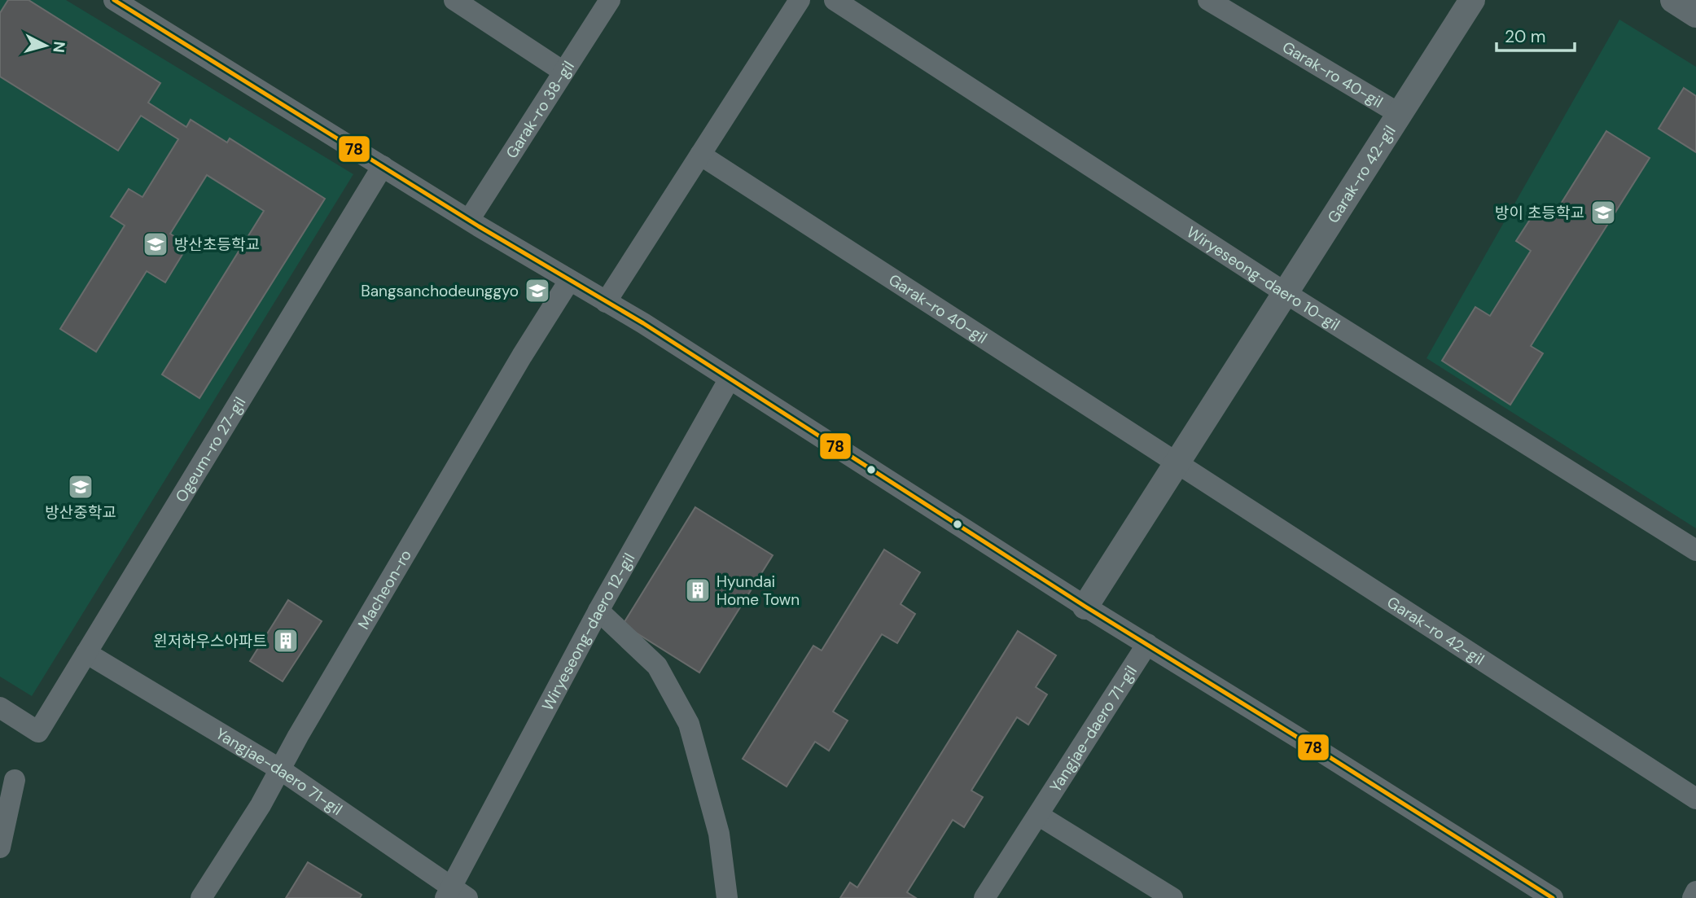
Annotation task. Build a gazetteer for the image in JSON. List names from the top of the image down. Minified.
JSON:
{"streets":{"street":["Garak-ro 40-gil","Garak-ro 38-gil","Garak-ro 42-gil","Wiryeseong-daero 10-gil","Ogeum-ro 27-gil","Macheon-ro","Wiryeseong-daero 12-gil","Yangjae-daero 71-gil"]},"crossings":[["Garak-ro 40-gil","Garak-ro 42-gil"],["Garak-ro 42-gil","Wiryeseong-daero 10-gil"],["Ogeum-ro 27-gil","Yangjae-daero 71-gil"],["Macheon-ro","Yangjae-daero 71-gil"],["Wiryeseong-daero 12-gil","Yangjae-daero 71-gil"]],"places":{"school or university":["방이 초등학교","방산초등학교","Bangsanchodeunggyo","방산중학교"],"building":["Hyundai Home Town","윈저하우스아파트"]},"lines":["transit line 78"],"scale_bar":"20 m","north":"right"}
